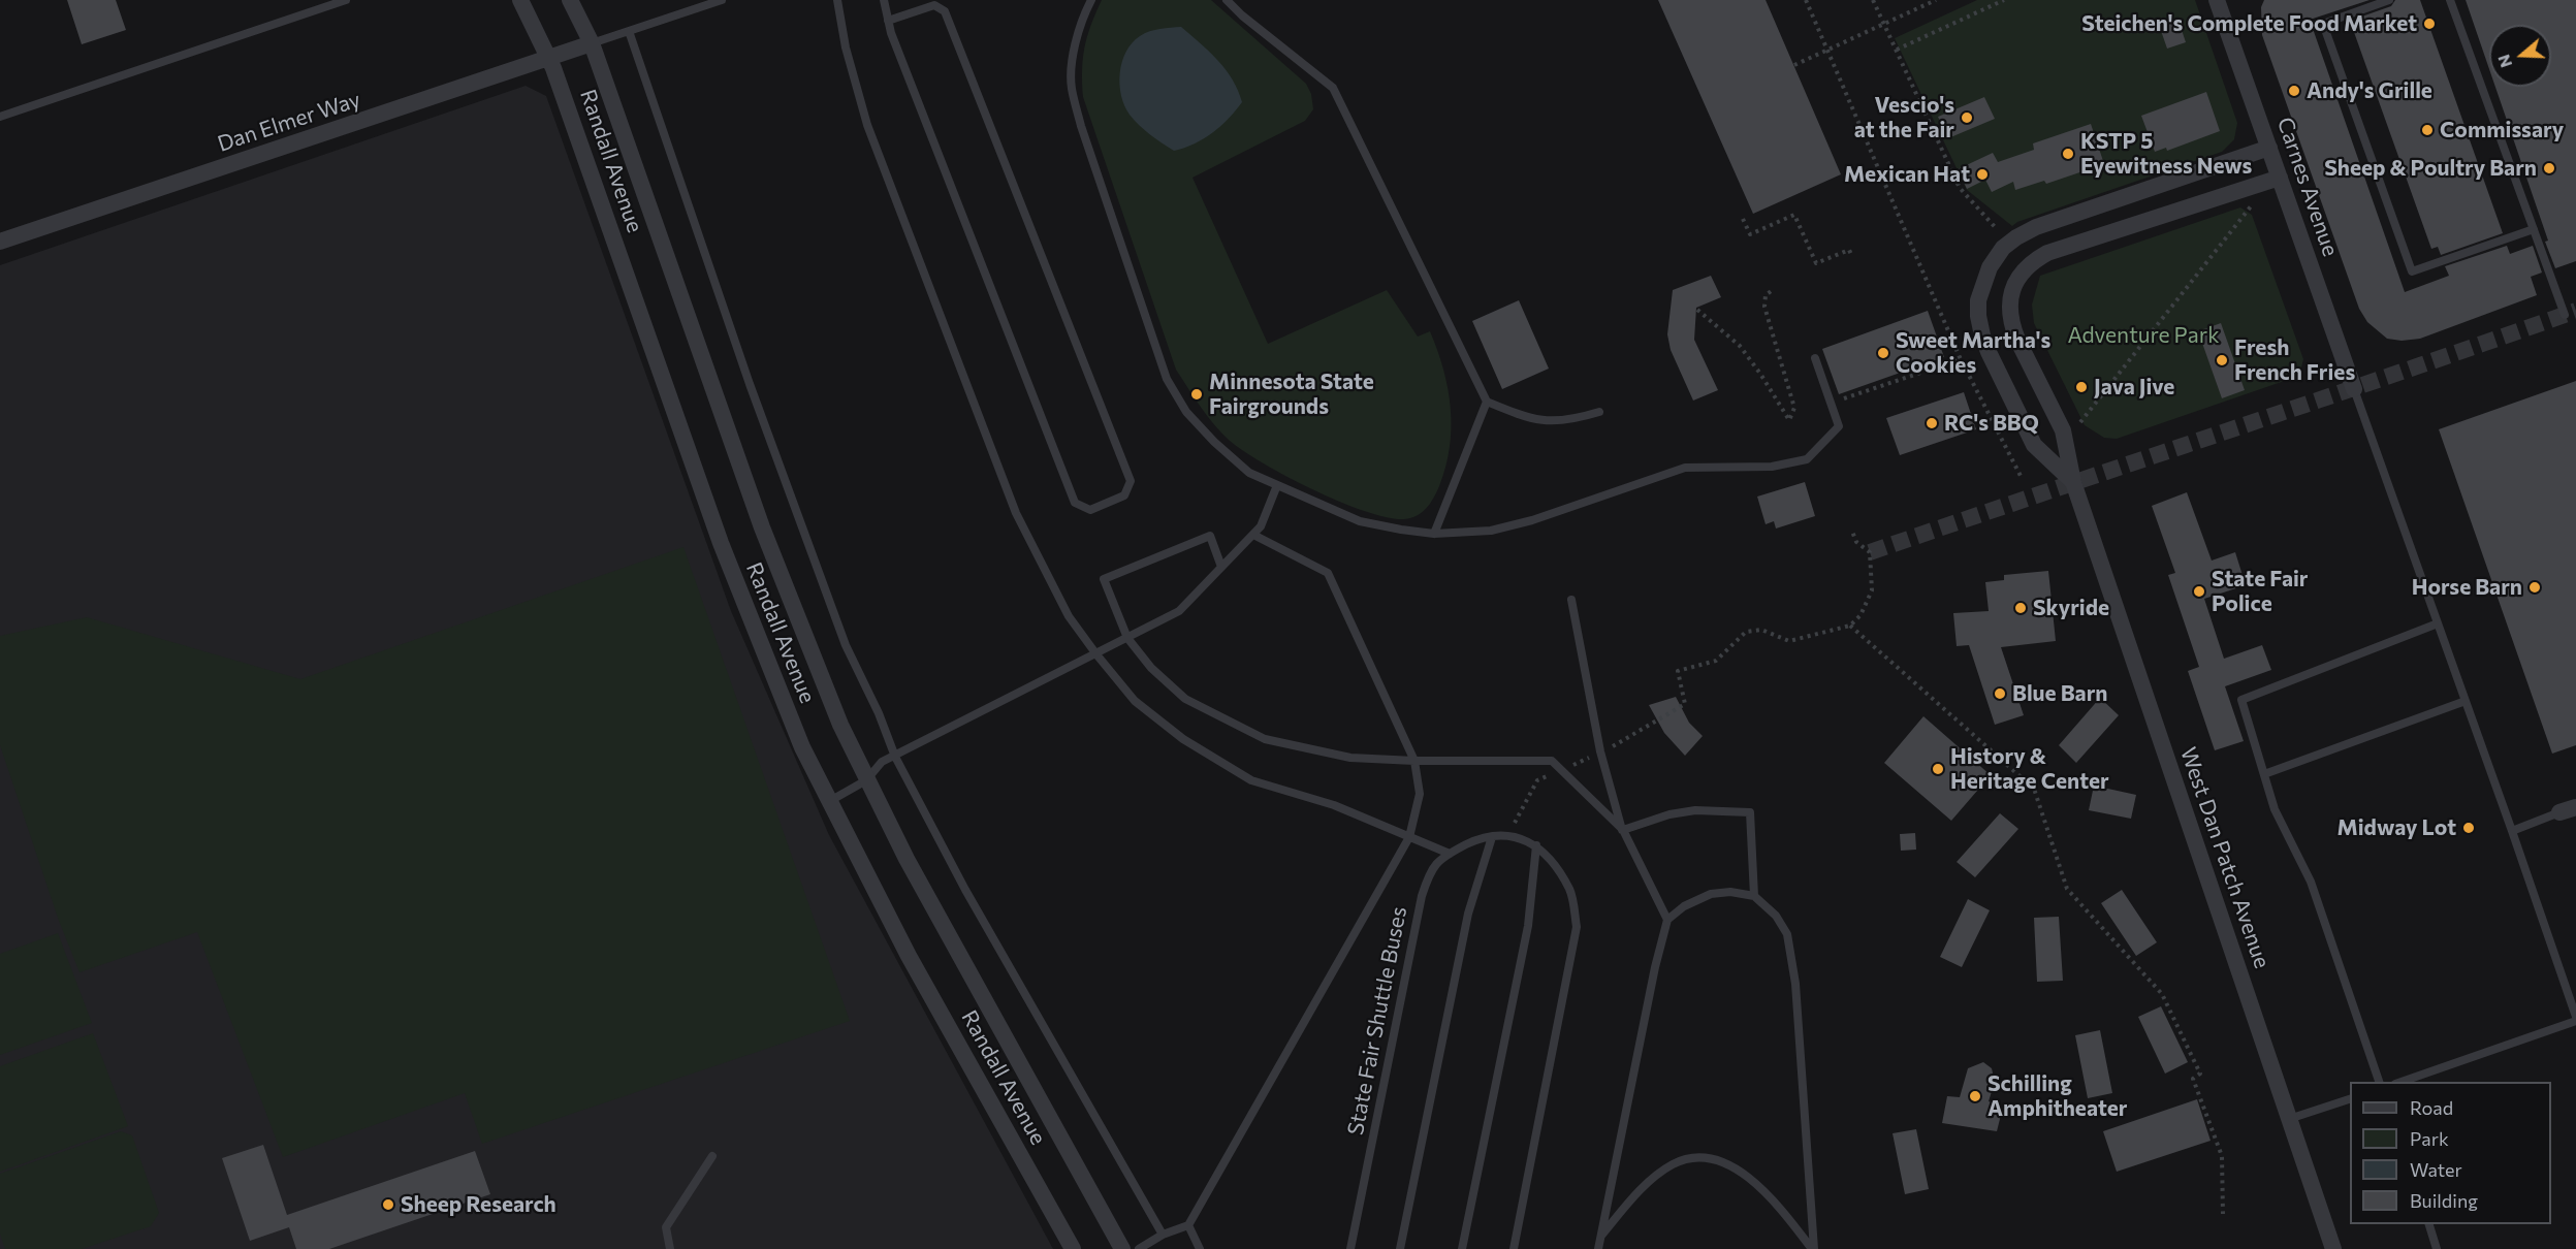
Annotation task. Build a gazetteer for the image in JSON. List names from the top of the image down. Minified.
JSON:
{"streets":{"street":["Dan Elmer Way","Randall Avenue","Carnes Avenue","West Dan Patch Avenue"],"lane":["State Fair Shuttle Buses"]},"crossings":[["Dan Elmer Way","Randall Avenue"],["Carnes Avenue","West Dan Patch Avenue"]],"parks":["Adventure Park"],"places":["Steichen's Complete Food Market","Andy's Grille","Vescio's at the Fair","Commissary","KSTP 5 Eyewitness News","Sheep & Poultry Barn","Mexican Hat","Sweet Martha's Cookies","Fresh French Fries","Java Jive","Minnesota State Fairgrounds","RC's BBQ","Horse Barn","State Fair Police","Skyride","Blue Barn","History & Heritage Center","Midway Lot","Schilling Amphitheater","Sheep Research"],"legend":["Road","Park","Water","Building"],"north":"left"}
